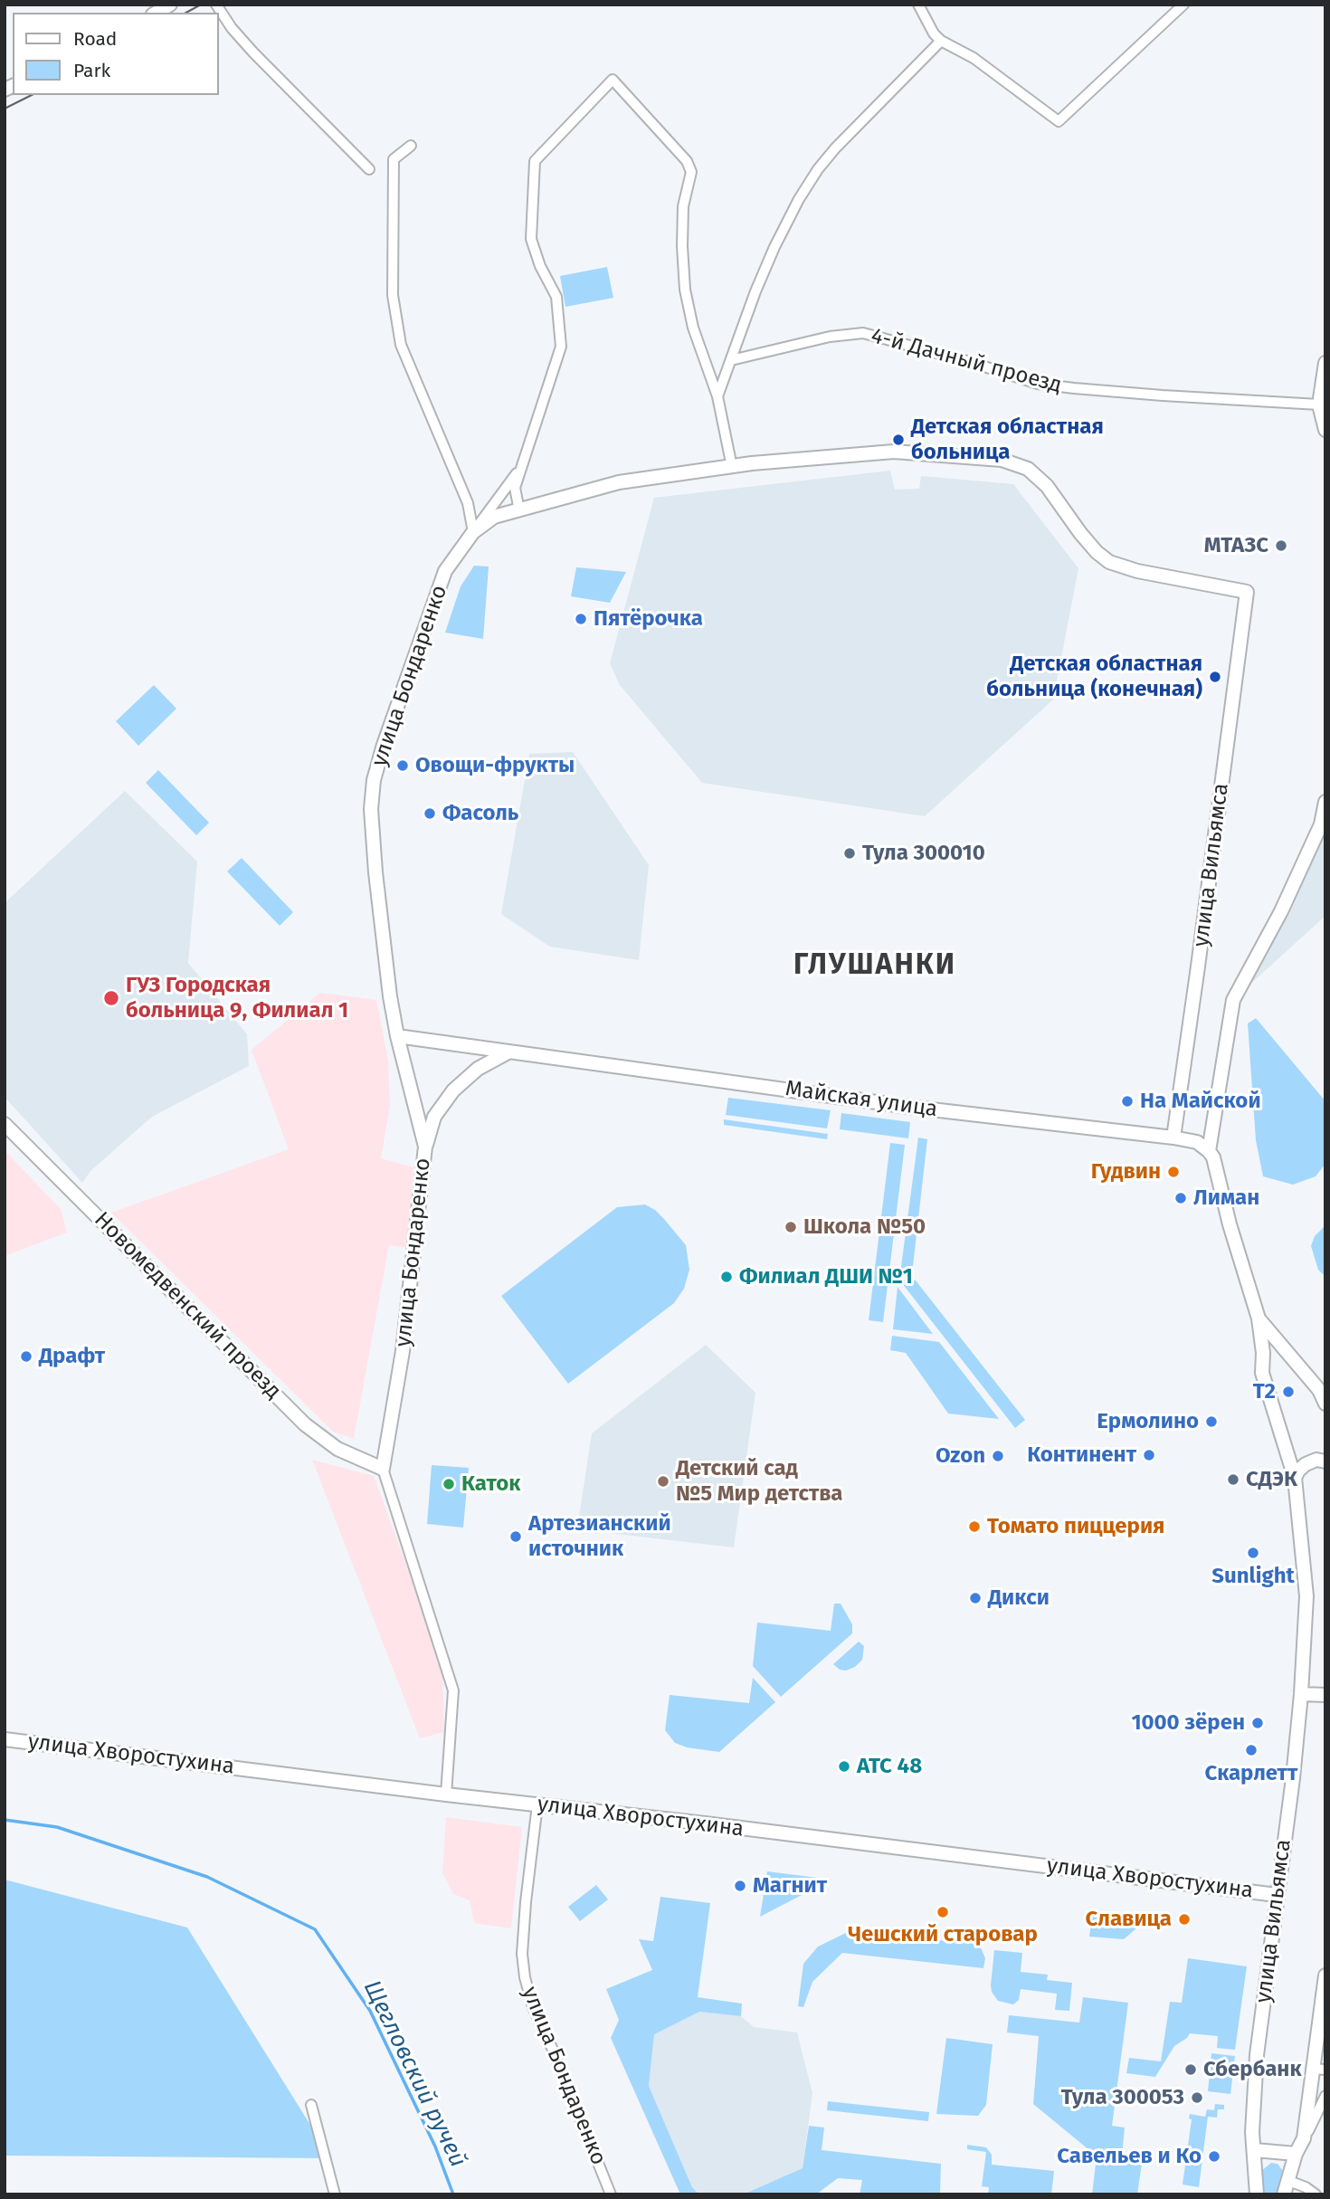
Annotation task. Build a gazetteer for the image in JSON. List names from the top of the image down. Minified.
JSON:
{"streets":{"street":["4-й Дачный проезд","улица Бондаренко","улица Вильямса","Майская улица","Новомедвенский проезд","улица Хворостухина"]},"crossings":[["улица Бондаренко","улица Вильямса"],["улица Бондаренко","Майская улица"],["улица Бондаренко","Новомедвенский проезд"],["улица Бондаренко","улица Хворостухина"],["улица Вильямса","Майская улица"],["улица Вильямса","улица Хворостухина"]],"districts":["ГЛУШАНКИ"],"water":["Щегловский ручей"],"places":["Детская областная больница","МТАЗС","Пятёрочка","Детская областная больница (конечная)","Овощи-фрукты","Фасоль","Тула 300010","ГУЗ Городская больница 9, Филиал 1","На Майской","Гудвин","Лиман","Школа №50","Филиал ДШИ №1","Драфт","T2","Ермолино","Континент","Ozon","СДЭК","Детский сад №5 Мир детства","Каток","Томато пиццерия","Артезианский источник","Sunlight","Дикси","1000 зёрен","Скарлетт","АТС 48","Магнит","Чешский старовар","Славица","Сбербанк","Тула 300053","Савельев и Ко"],"legend":["Road","Park"]}
